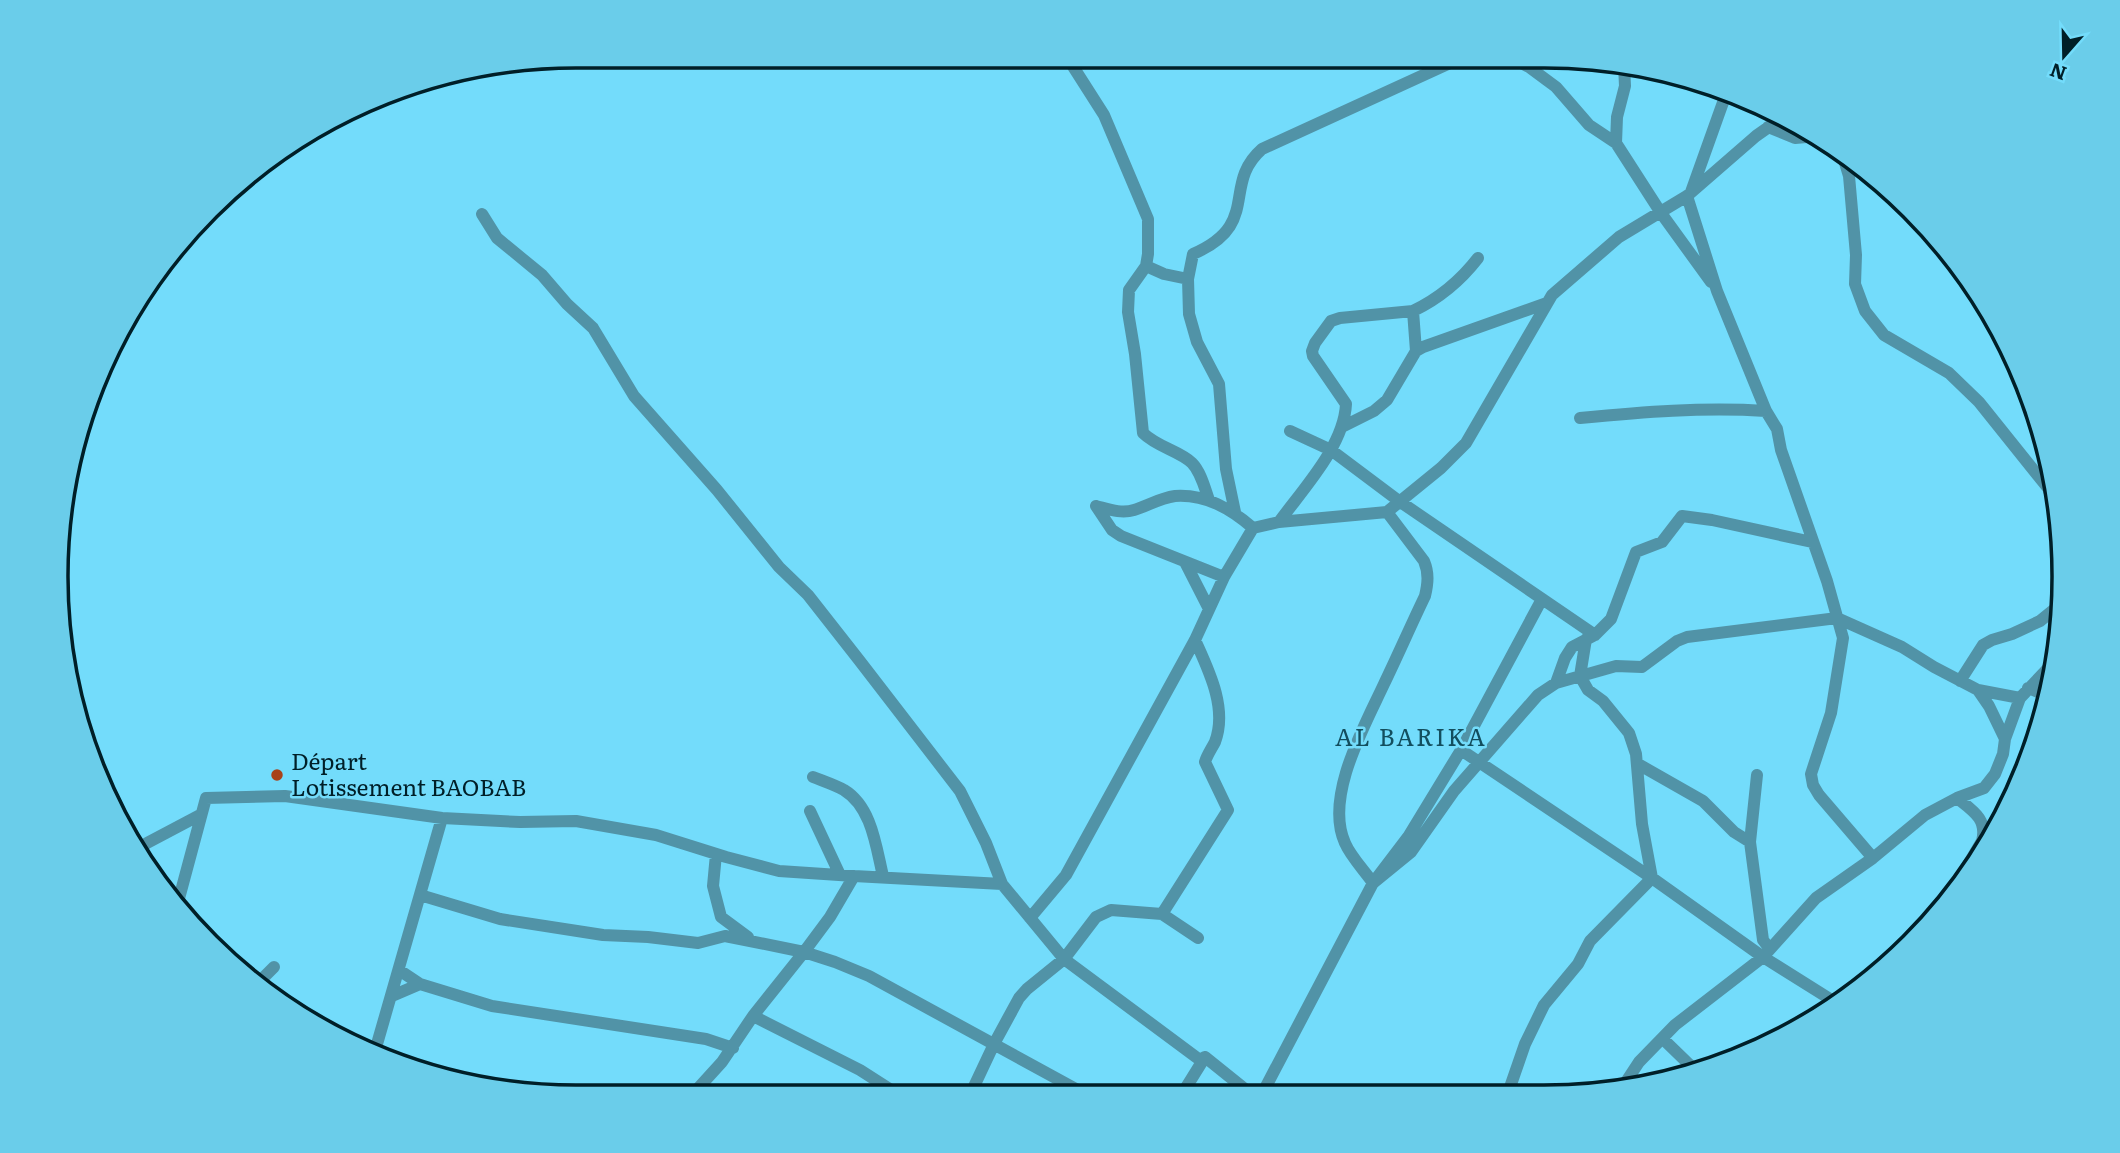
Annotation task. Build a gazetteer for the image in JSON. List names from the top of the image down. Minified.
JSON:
{"districts":["AL BARIKA"],"places":["Départ Lotissement BAOBAB"],"north":"bottom"}
